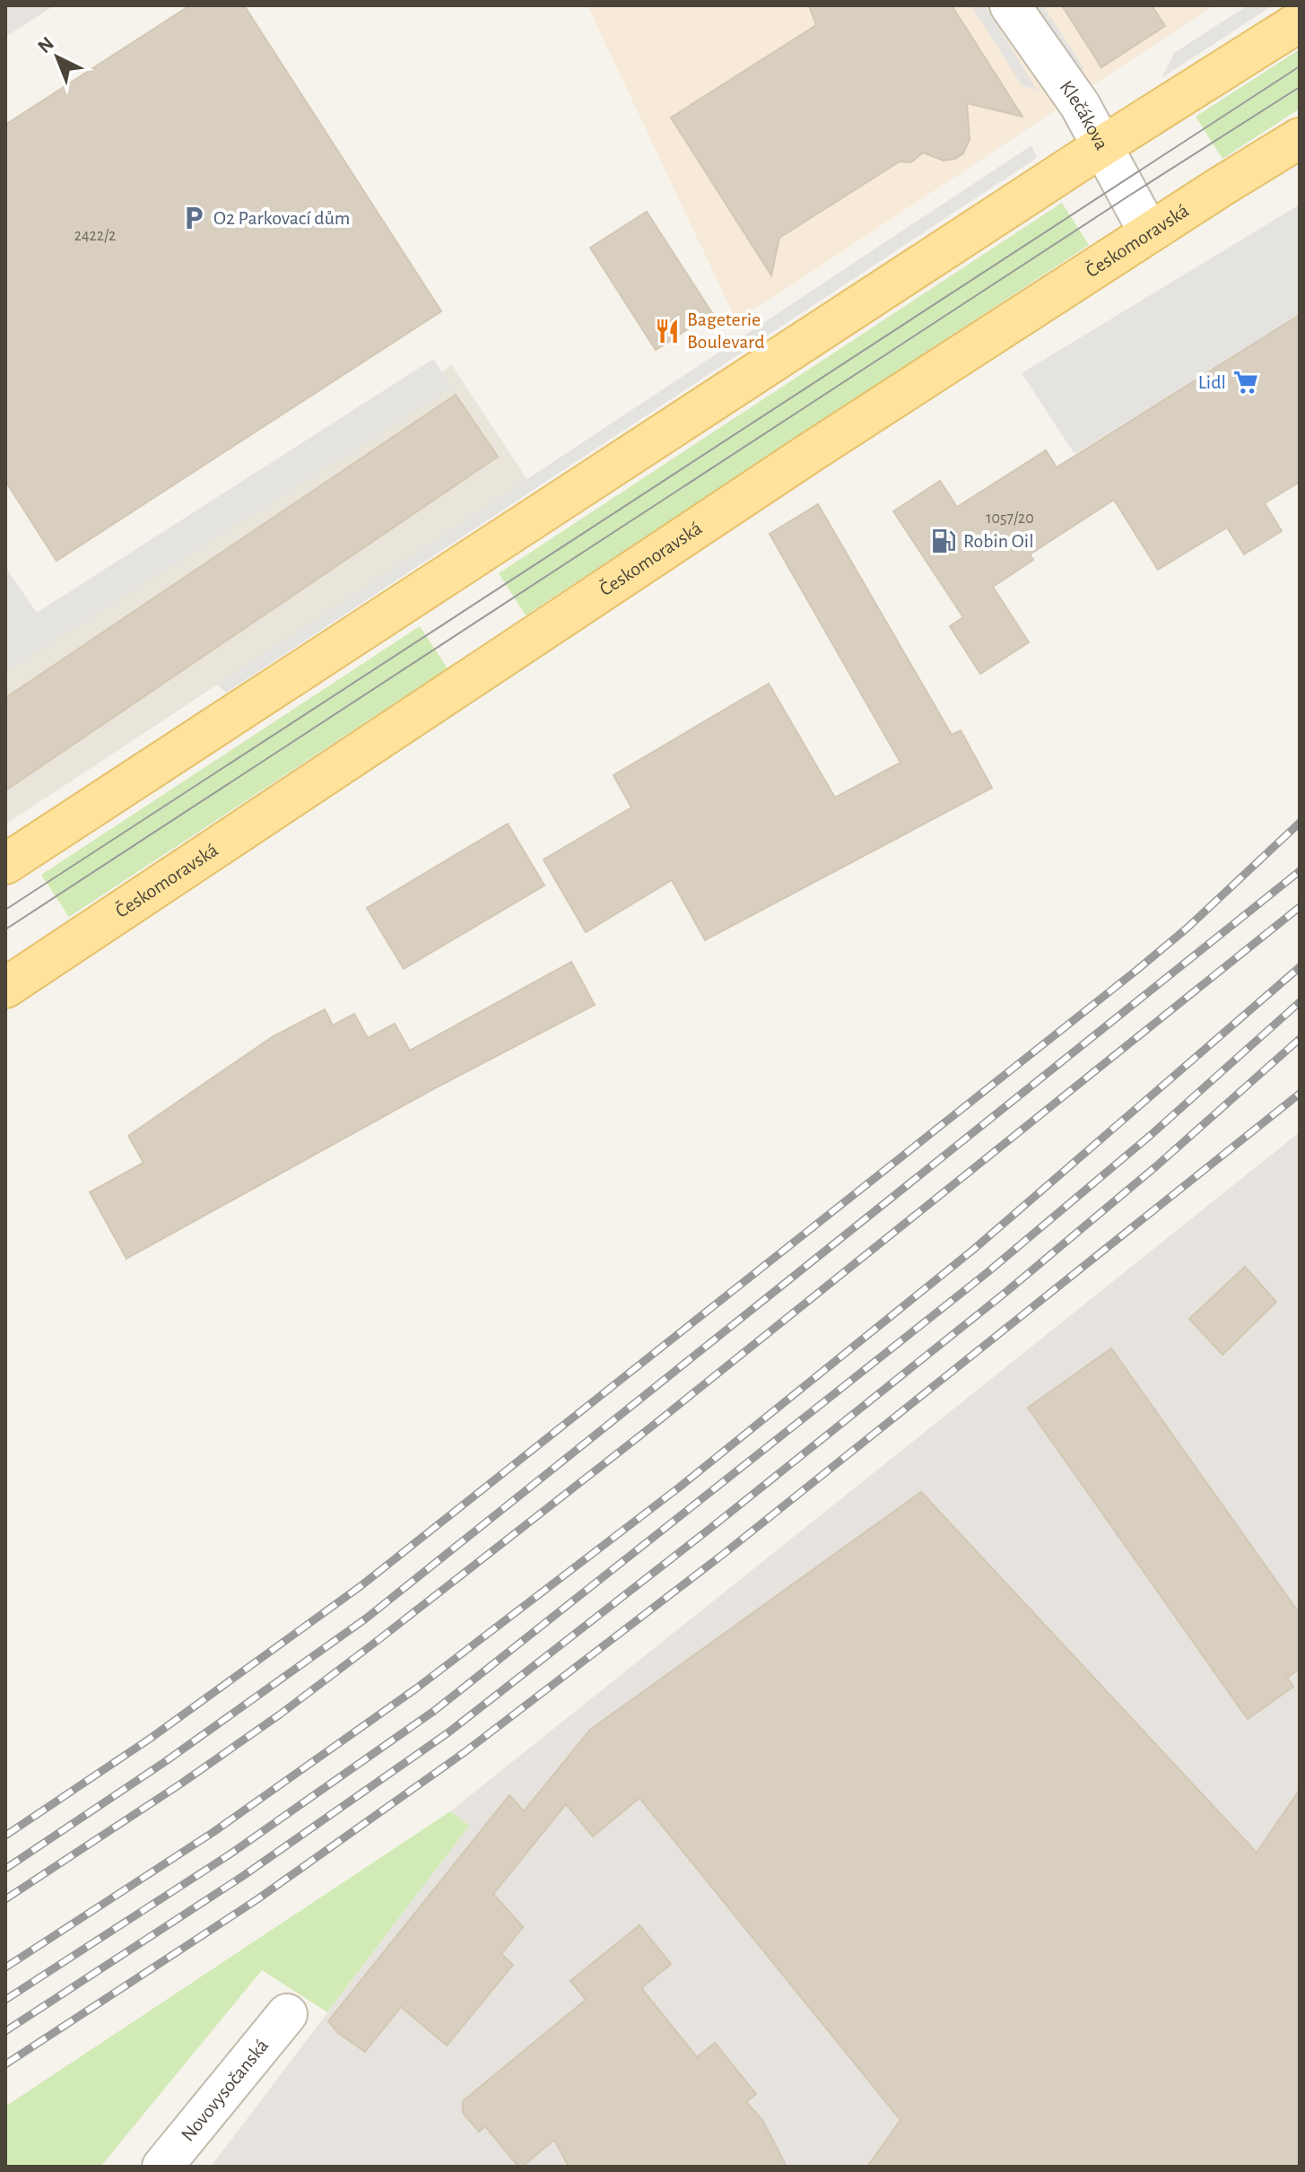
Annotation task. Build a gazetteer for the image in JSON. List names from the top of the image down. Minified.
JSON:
{"streets":{"main road":["Českomoravská"],"street":["Klečákova","Novovysočanská"]},"crossings":[["Klečákova","Českomoravská"]],"places":{"parking":["O2 Parkovací dům"],"restaurant":["Bageterie Boulevard"],"supermarket":["Lidl"],"fuel station":["Robin Oil"]},"house_numbers":["2422/2","1057/20"],"north":"top left"}
